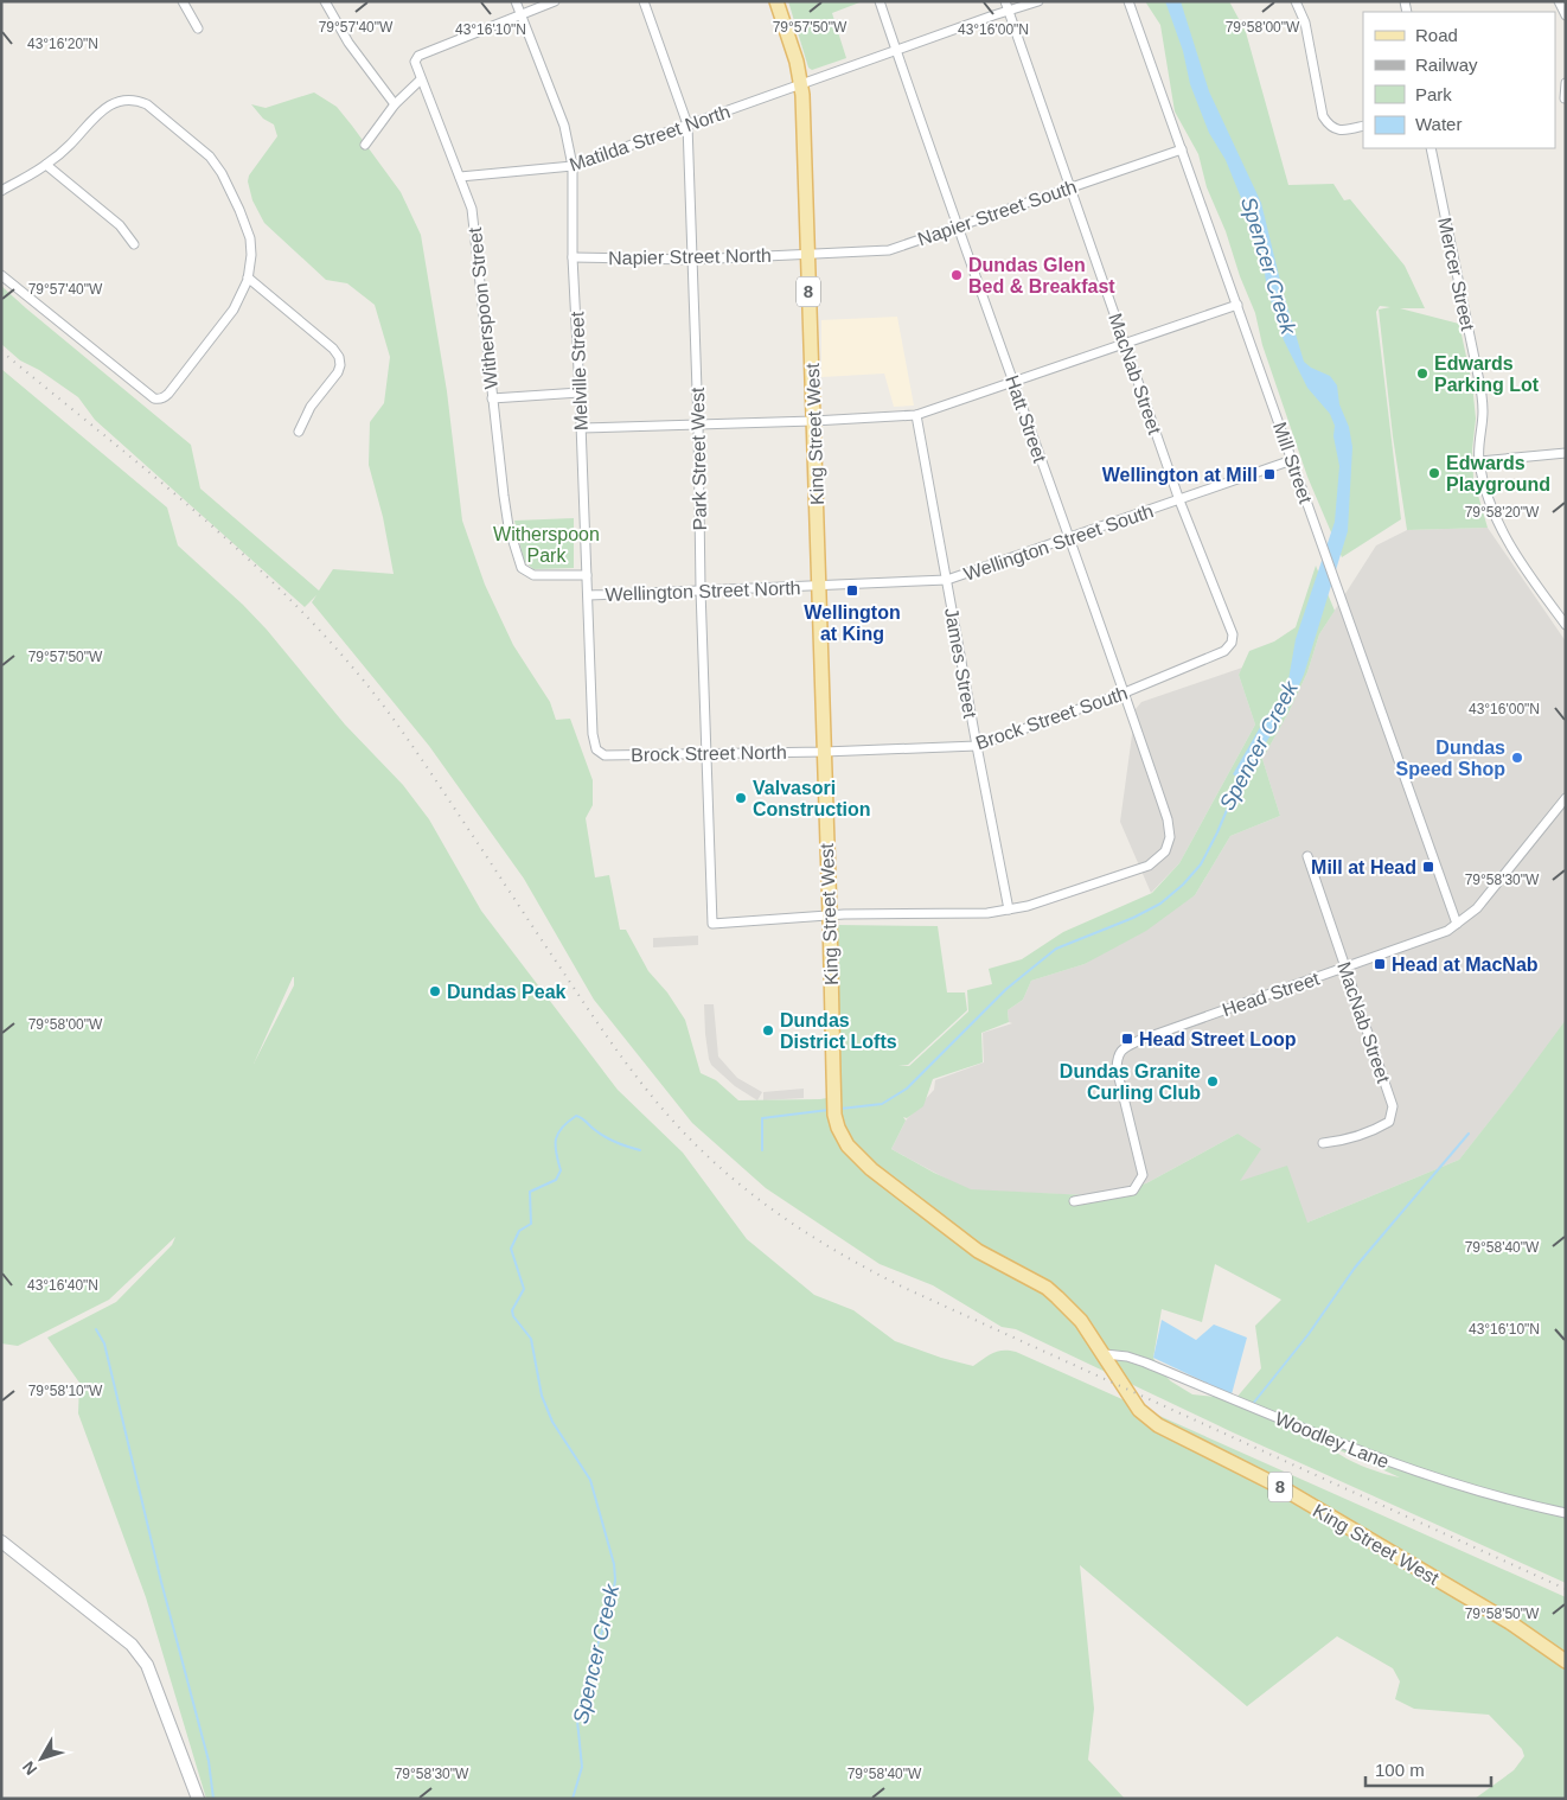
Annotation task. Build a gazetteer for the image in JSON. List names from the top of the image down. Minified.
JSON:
{"streets":{"main road":["8","King Street West"],"street":["Matilda Street North","Napier Street South","Napier Street North","Mercer Street","Witherspoon Street","Melville Street","MacNab Street","Hatt Street","Park Street West","Mill Street","Wellington Street South","Wellington Street North","James Street","Brock Street South","Brock Street North","Head Street","Woodley Lane"]},"crossings":[["Matilda Street North","Witherspoon Street"],["Matilda Street North","Melville Street"],["Matilda Street North","MacNab Street"],["Matilda Street North","Hatt Street"],["Matilda Street North","King Street West"],["Matilda Street North","Park Street West"],["Napier Street South","Napier Street North"],["Napier Street South","MacNab Street"],["Napier Street South","Hatt Street"],["Napier Street South","King Street West"],["Napier Street South","Mill Street"],["Napier Street North","Melville Street"],["Napier Street North","King Street West"],["Napier Street North","Park Street West"],["Witherspoon Street","Melville Street"],["Witherspoon Street","Wellington Street North"],["Melville Street","Wellington Street North"],["Melville Street","Brock Street North"],["MacNab Street","Wellington Street South"],["MacNab Street","Brock Street South"],["MacNab Street","Head Street"],["Hatt Street","Wellington Street South"],["Hatt Street","James Street"],["Hatt Street","Brock Street South"],["King Street West","Park Street West"],["King Street West","Wellington Street South"],["King Street West","Wellington Street North"],["King Street West","Brock Street South"],["King Street West","Brock Street North"],["King Street West","Woodley Lane"],["Park Street West","Wellington Street North"],["Park Street West","Brock Street North"],["Mill Street","Wellington Street South"],["Mill Street","Head Street"],["Wellington Street South","Wellington Street North"],["Wellington Street South","James Street"],["James Street","Brock Street South"],["Brock Street South","Brock Street North"]],"water":["Spencer Creek"],"parks":["Witherspoon Park"],"places":{"other":["Dundas Glen Bed & Breakfast","Edwards Parking Lot","Edwards Playground","Dundas Speed Shop","Valvasori Construction","Dundas Peak","Dundas District Lofts","Dundas Granite Curling Club"],"transit":["Wellington at Mill","Wellington at King","Mill at Head","Head at MacNab","Head Street Loop"]},"legend":["Road","Railway","Park","Water"],"scale_bar":"100 m","north":"bottom left","coordinates":["79°57'40\"W","79°57'50\"W","79°58'00\"W","43°16'00\"N","43°16'10\"N","43°16'20\"N","79°58'20\"W","79°58'30\"W","79°58'40\"W","43°16'40\"N","79°58'10\"W","79°58'50\"W"]}
